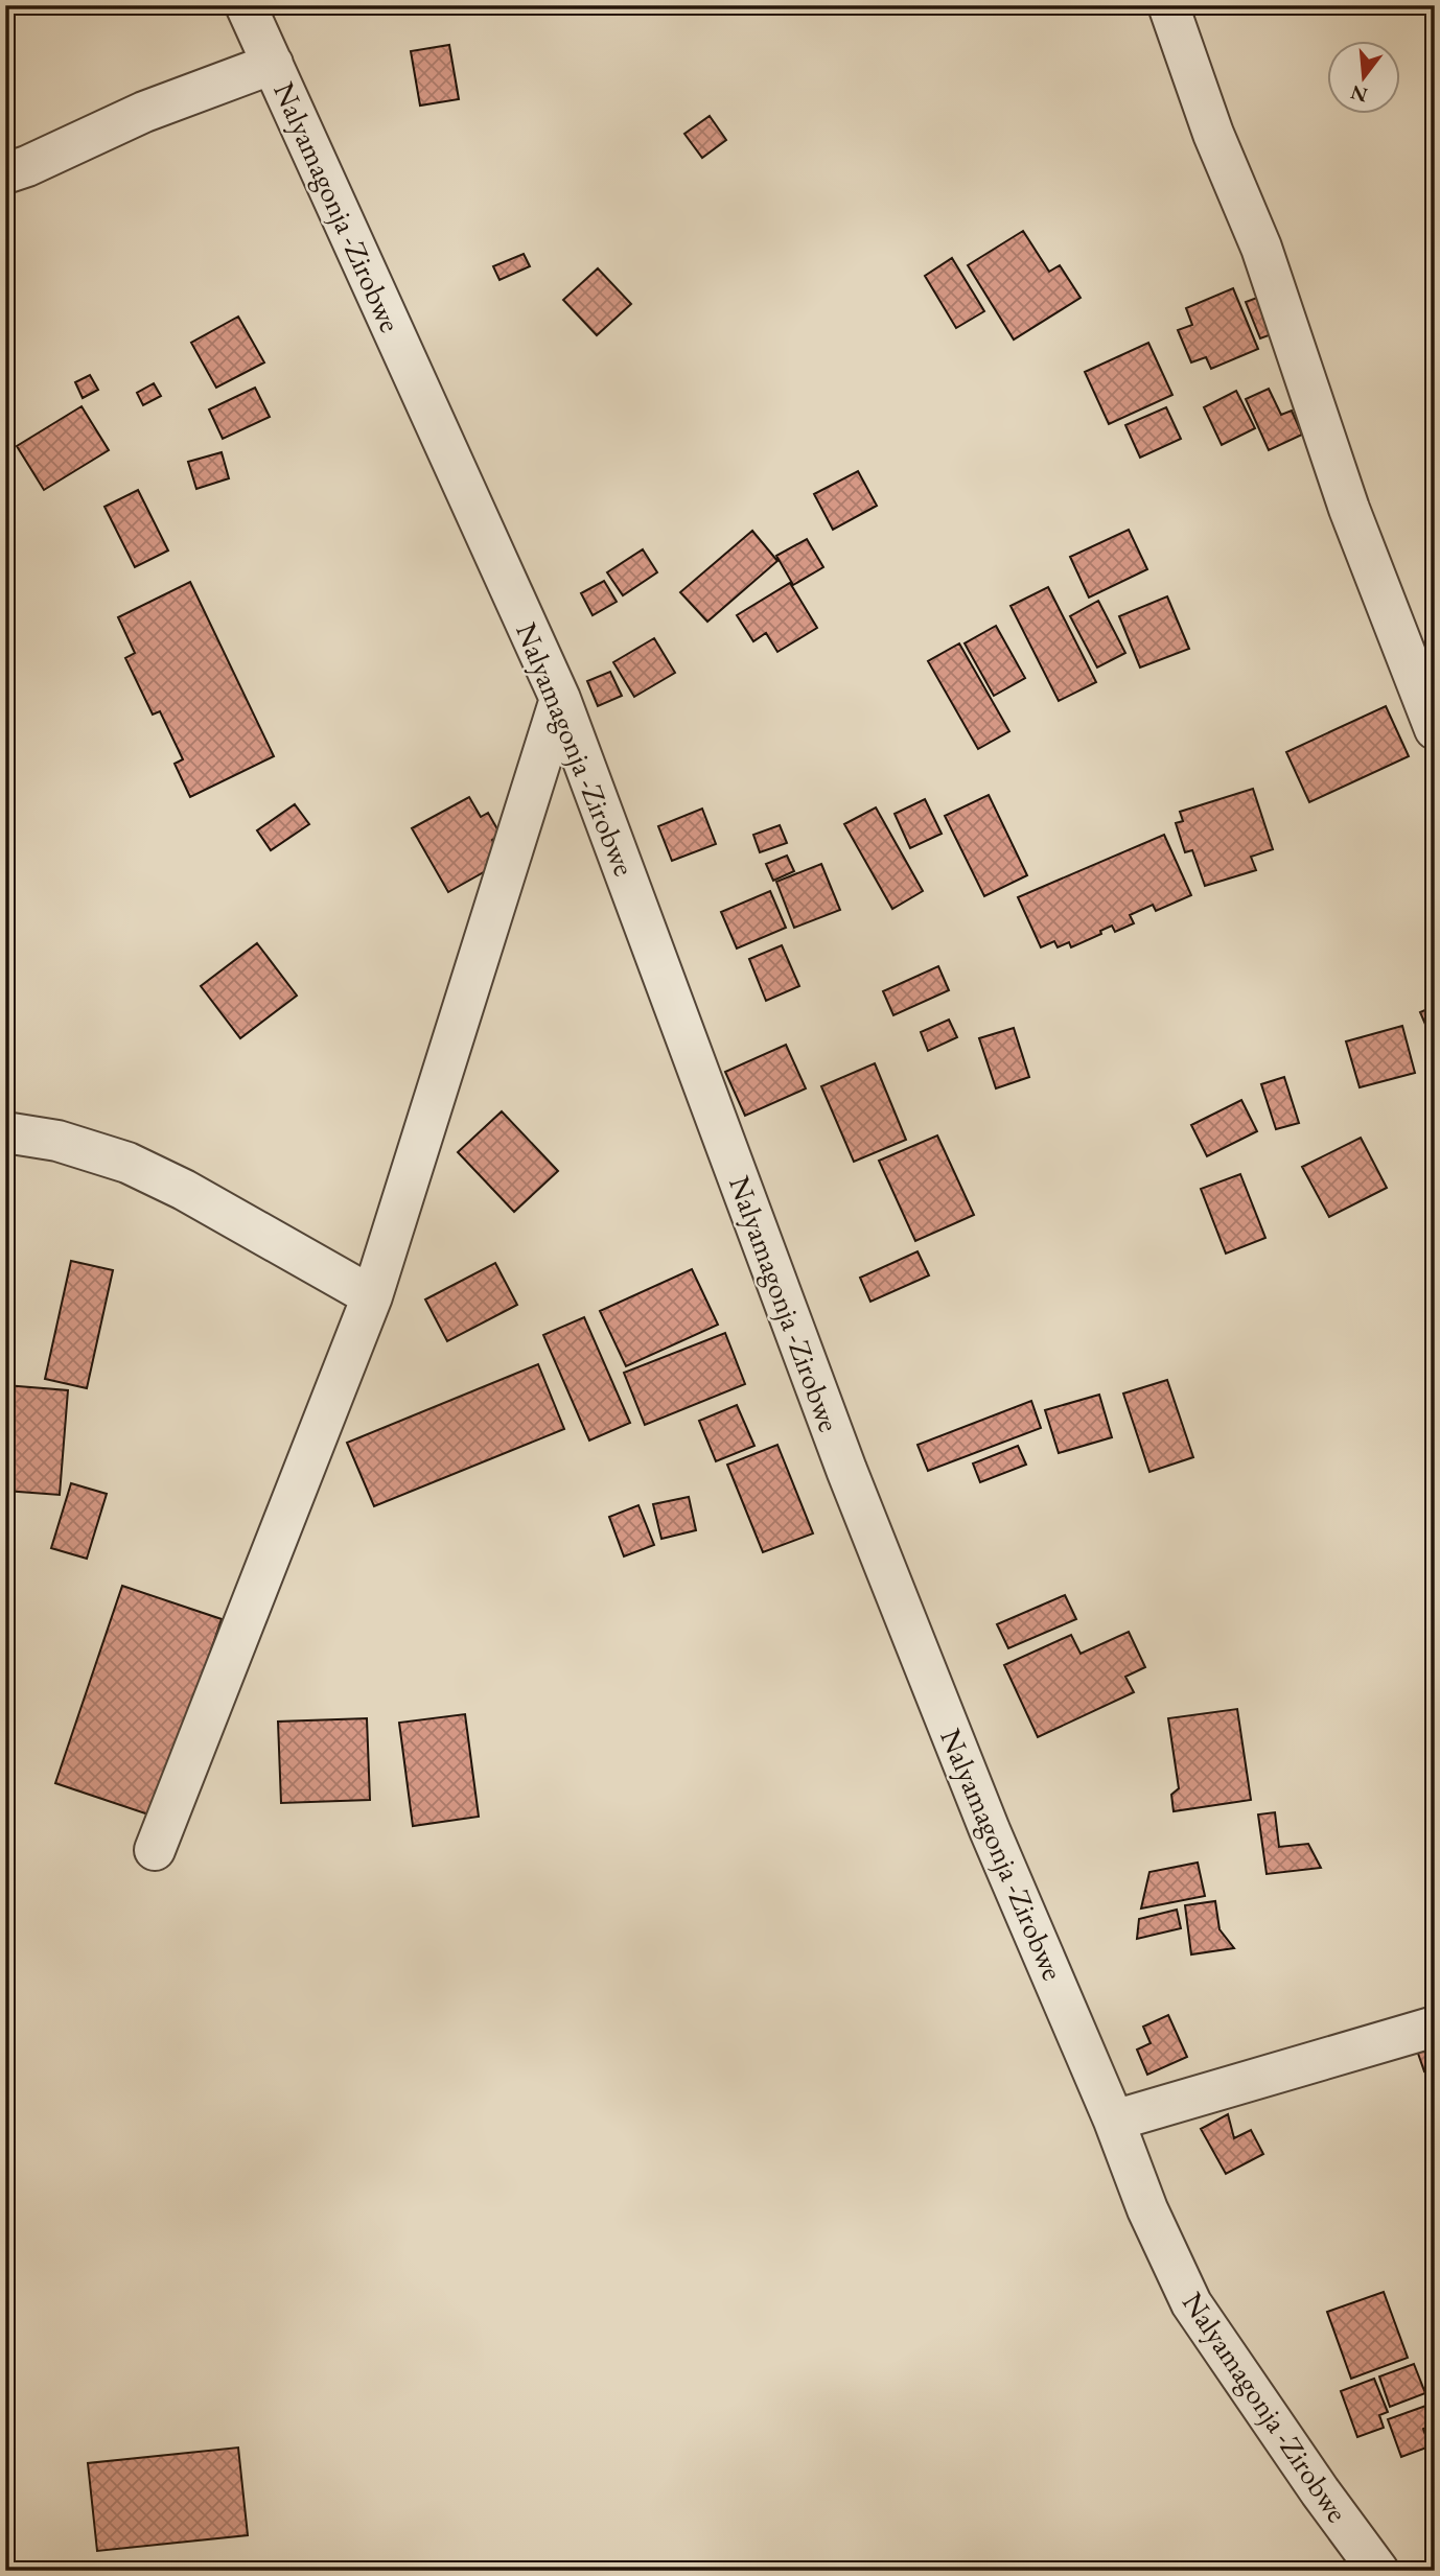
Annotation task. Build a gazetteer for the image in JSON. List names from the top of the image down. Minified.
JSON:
{"streets":{"street":["Nalyamagonja -Zirobwe"]},"north":"bottom"}
